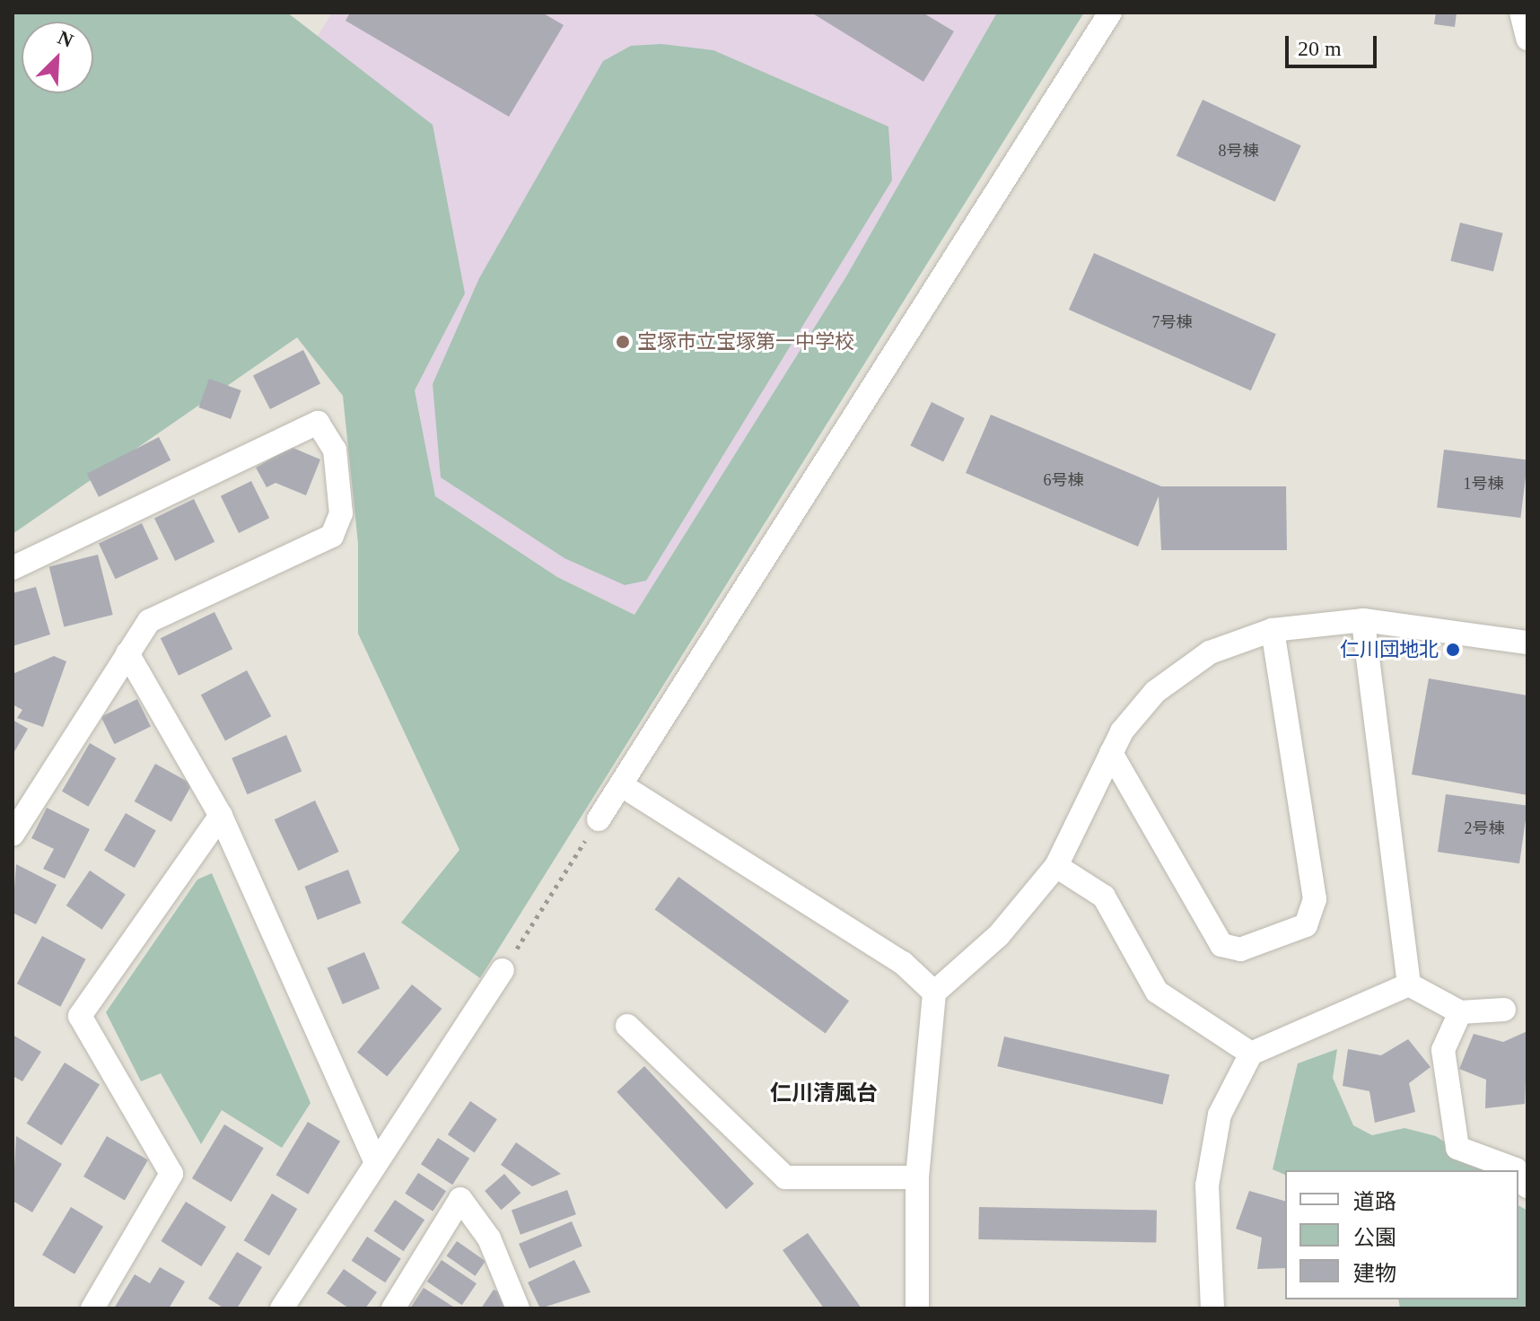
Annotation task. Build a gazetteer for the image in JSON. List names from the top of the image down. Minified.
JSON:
{"districts":["仁川清風台"],"places":["宝塚市立宝塚第一中学校","仁川団地北"],"house_numbers":["8号棟","7号棟","6号棟","1号棟","2号棟"],"legend":["道路","公園","建物"],"scale_bar":"20 m","north":"top right"}
